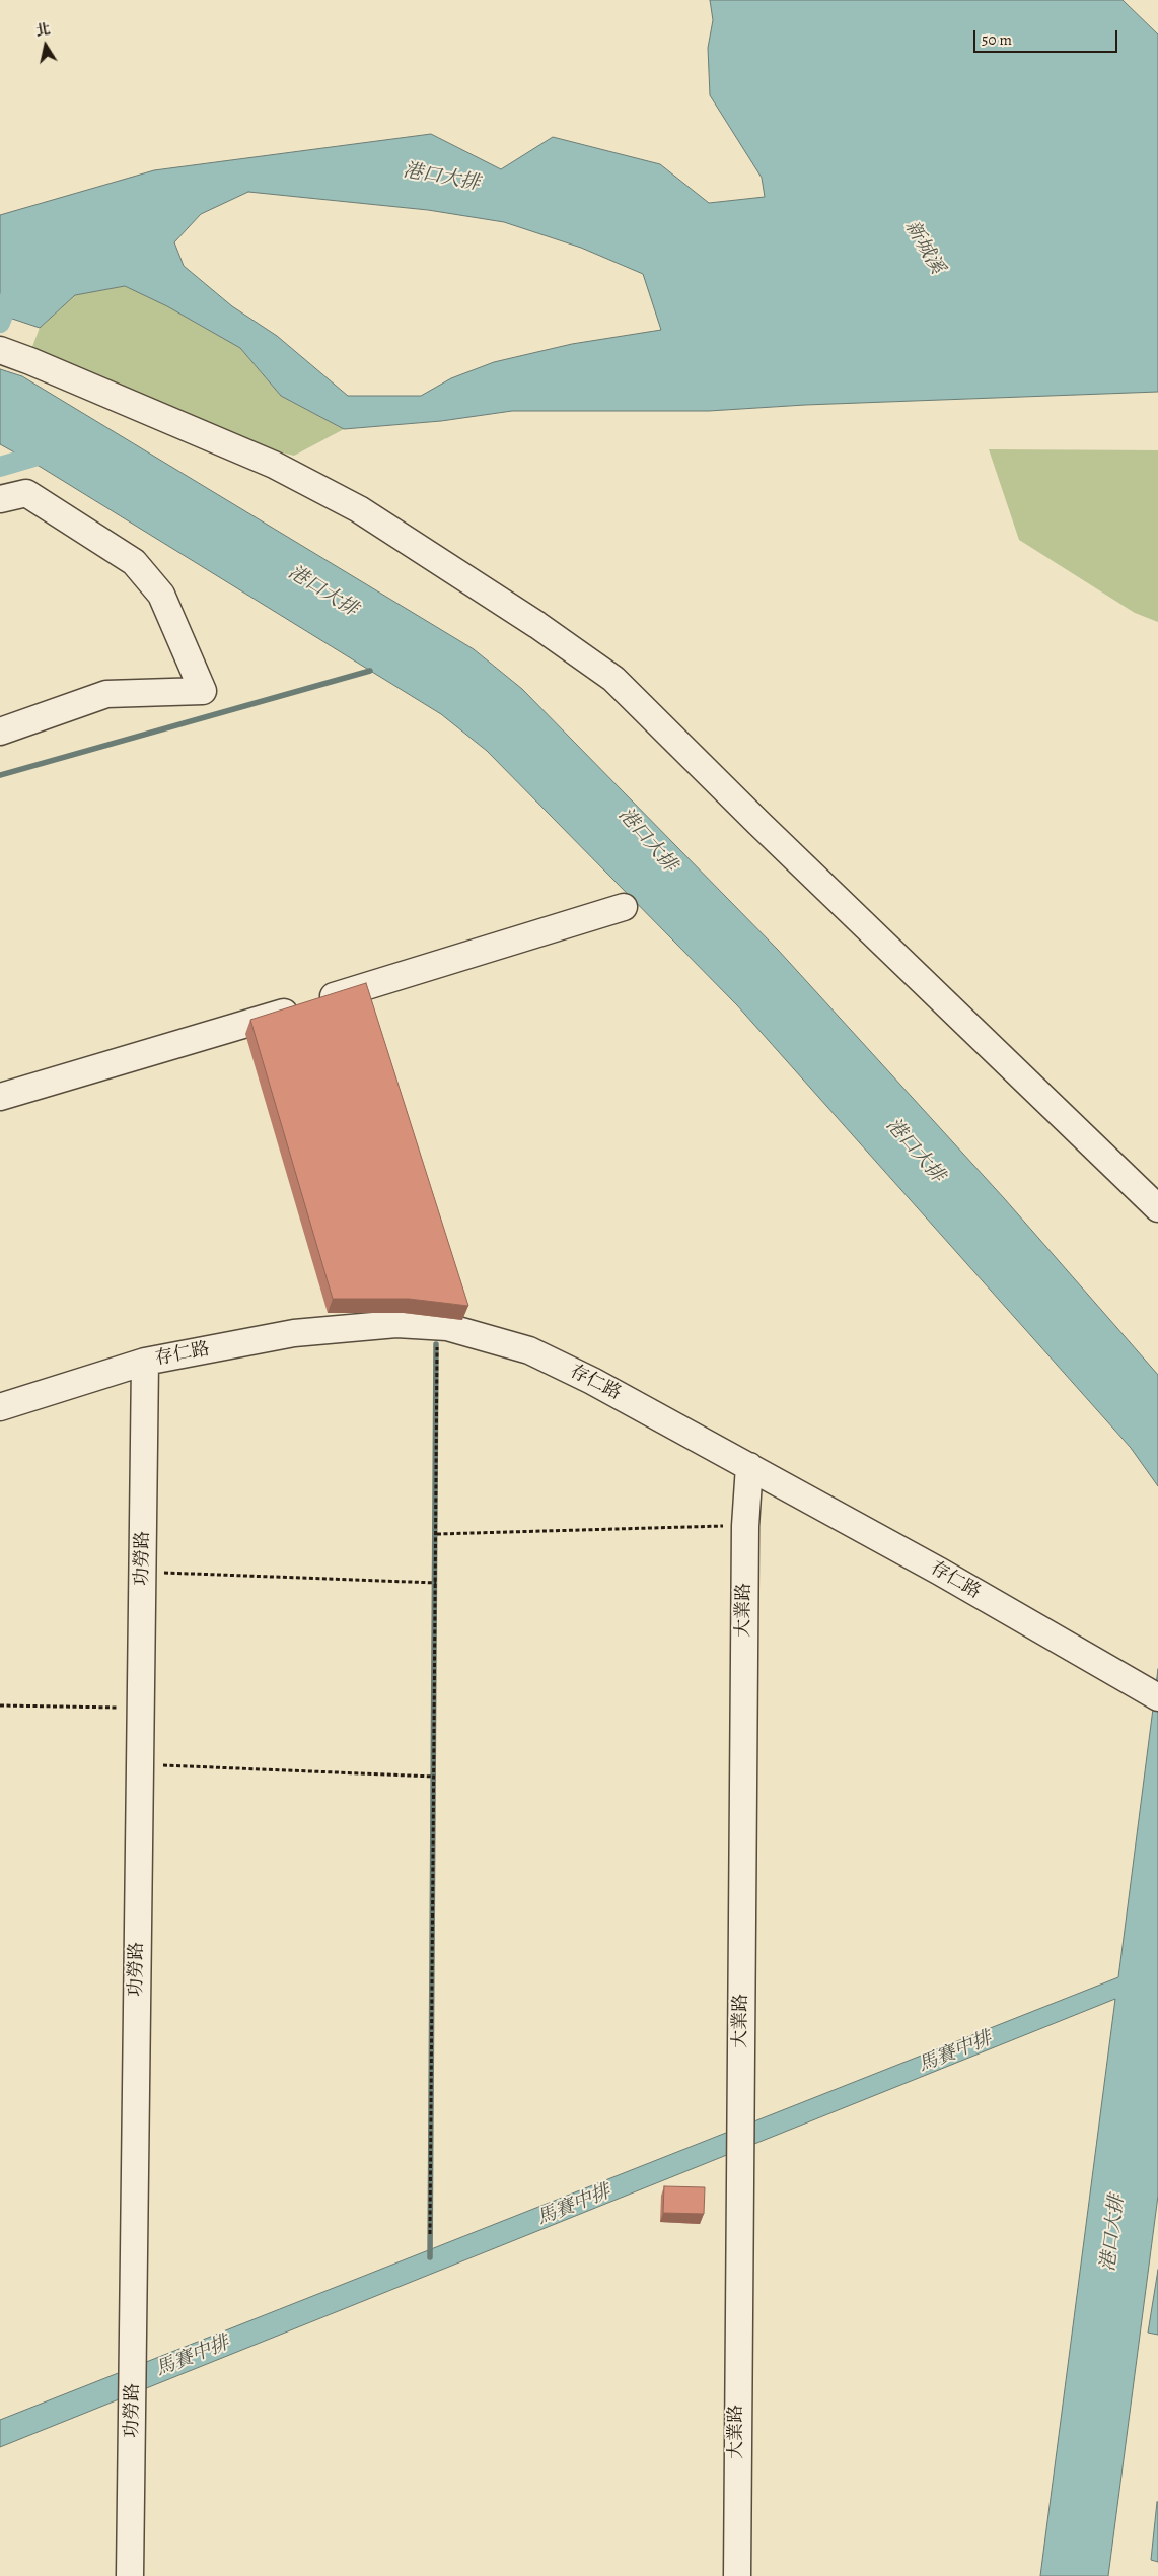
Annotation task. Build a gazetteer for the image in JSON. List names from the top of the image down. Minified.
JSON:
{"streets":{"street":["存仁路","功勞路","大業路"]},"crossings":[["存仁路","功勞路"],["存仁路","大業路"]],"water":["港口大排","新城溪","馬賽中排"],"scale_bar":"50 m","north":"top"}
